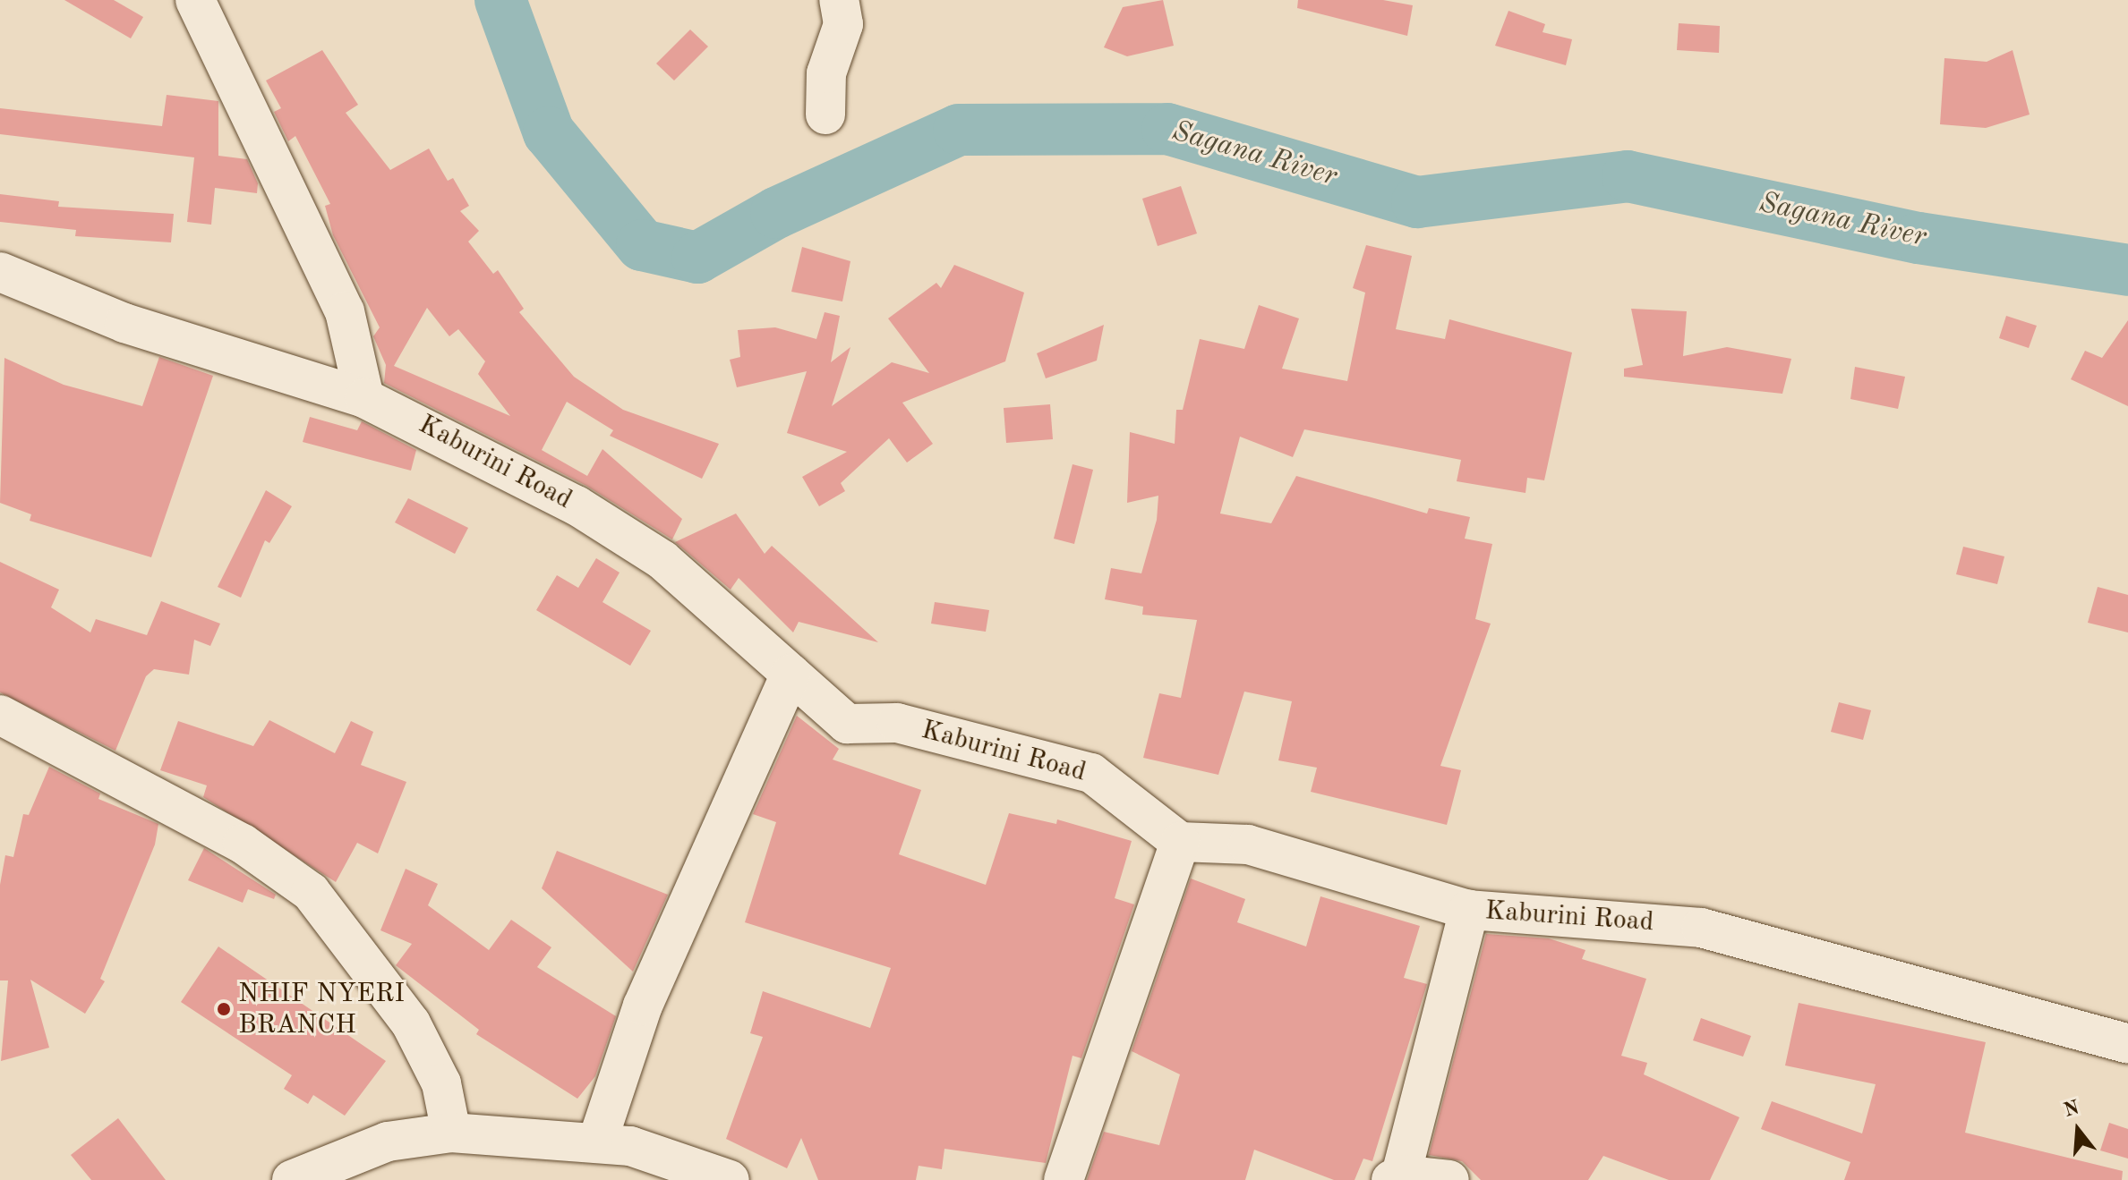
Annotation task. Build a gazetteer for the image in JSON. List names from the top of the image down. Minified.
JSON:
{"streets":{"street":["Kaburini Road"]},"water":["Sagana River"],"places":["NHIF NYERI BRANCH"],"north":"top"}
